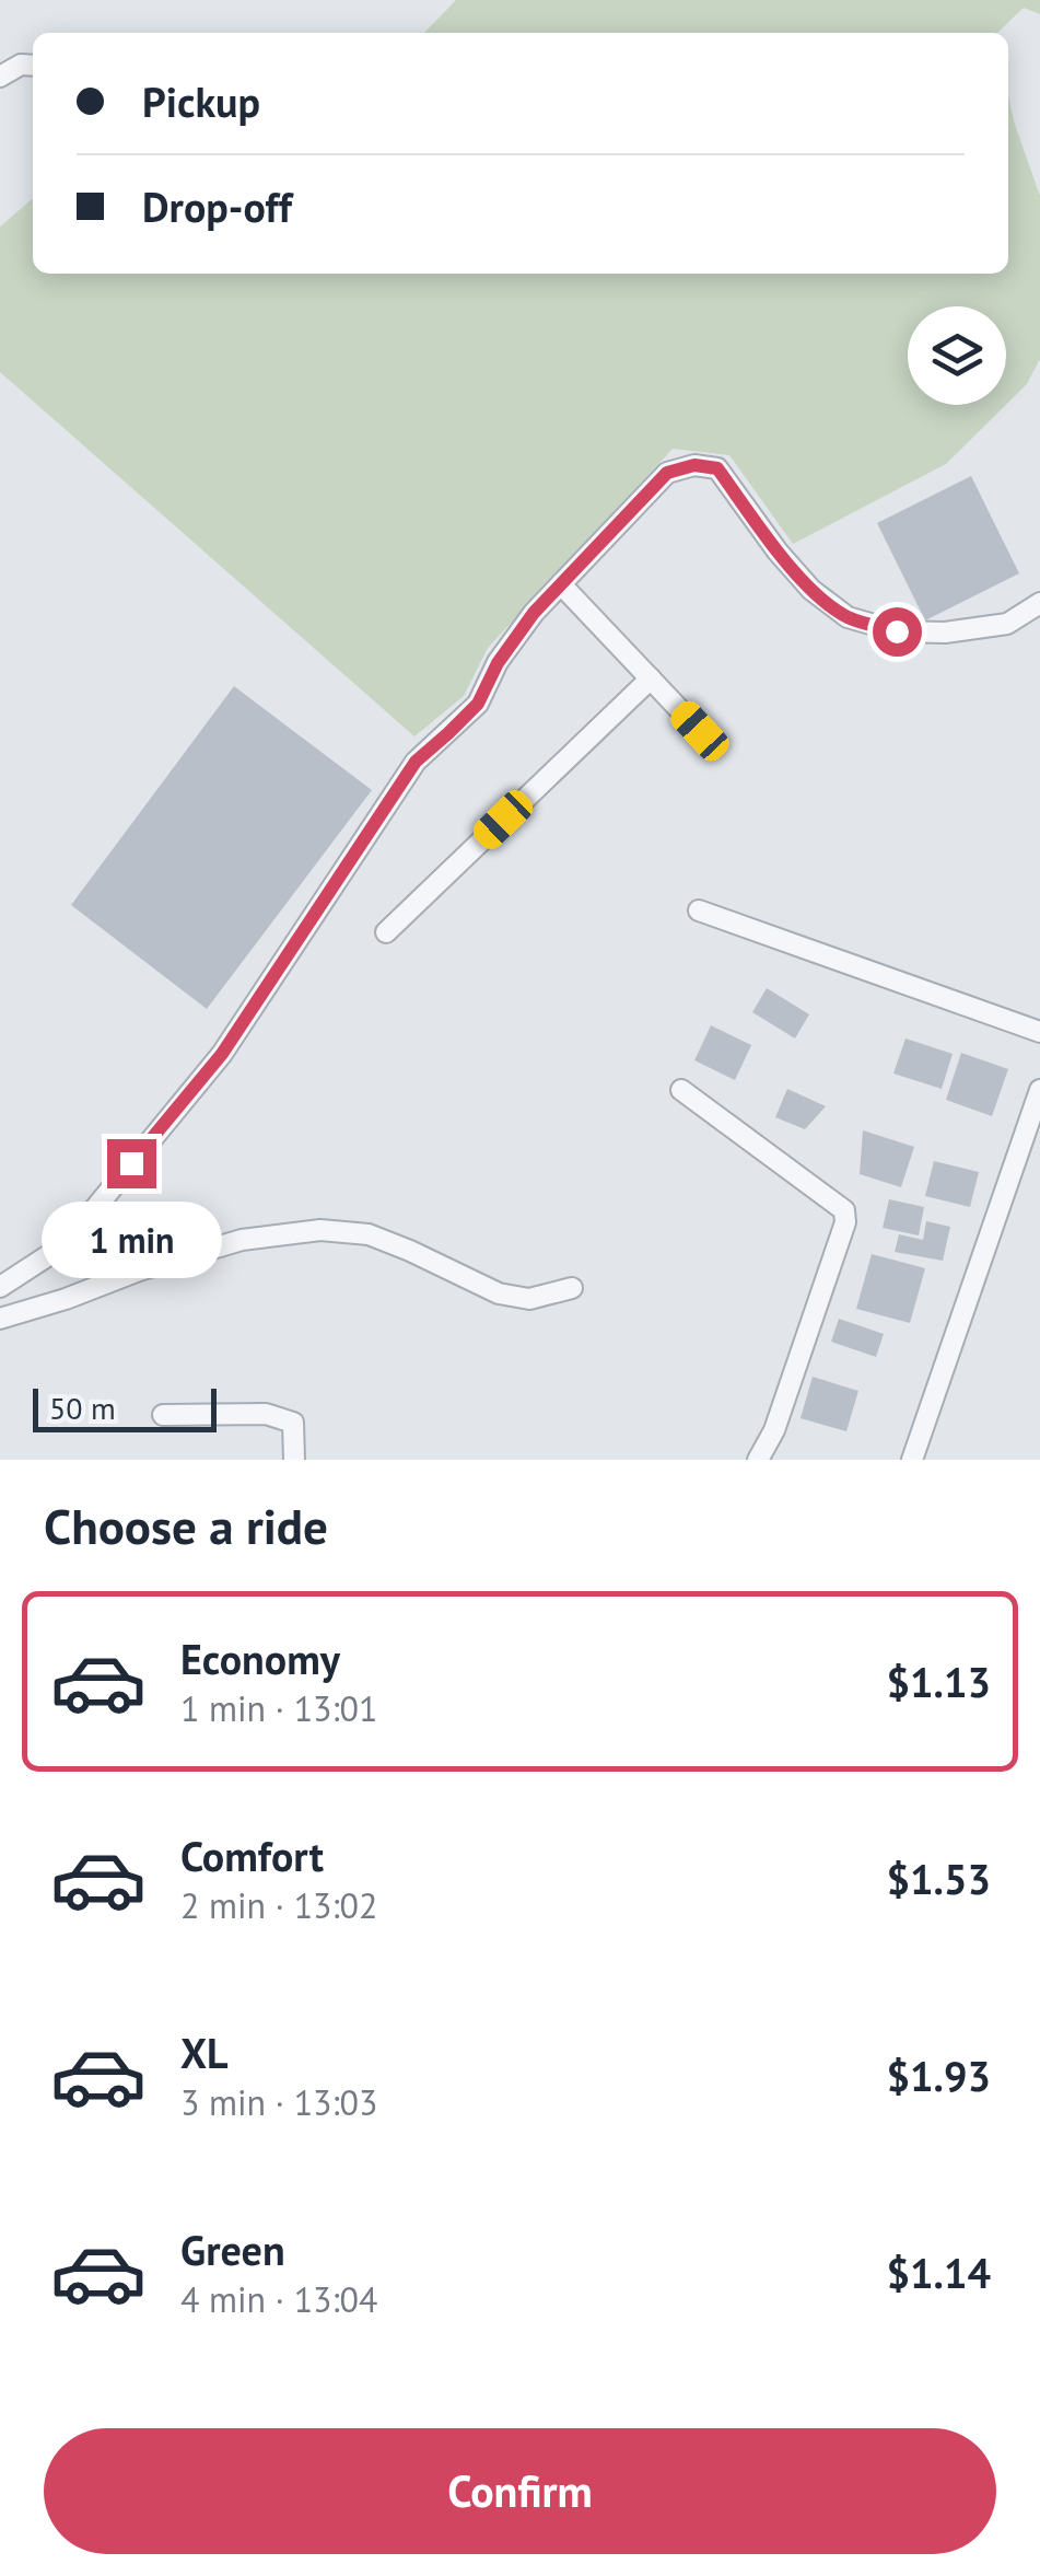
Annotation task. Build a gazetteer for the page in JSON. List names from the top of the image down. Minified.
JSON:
{"scale_bar":"50 m","page":{"banner":["Pickup","Drop-off"],"bubble":"1 min","scale":"50 m","heading":"Choose a ride","list":[{"name":"Economy","note":"1 min · 13:01","value":"$1.13"},{"name":"Comfort","note":"2 min · 13:02","value":"$1.53"},{"name":"XL","note":"3 min · 13:03","value":"$1.93"},{"name":"Green","note":"4 min · 13:04","value":"$1.14"}],"buttons":"Confirm"}}
